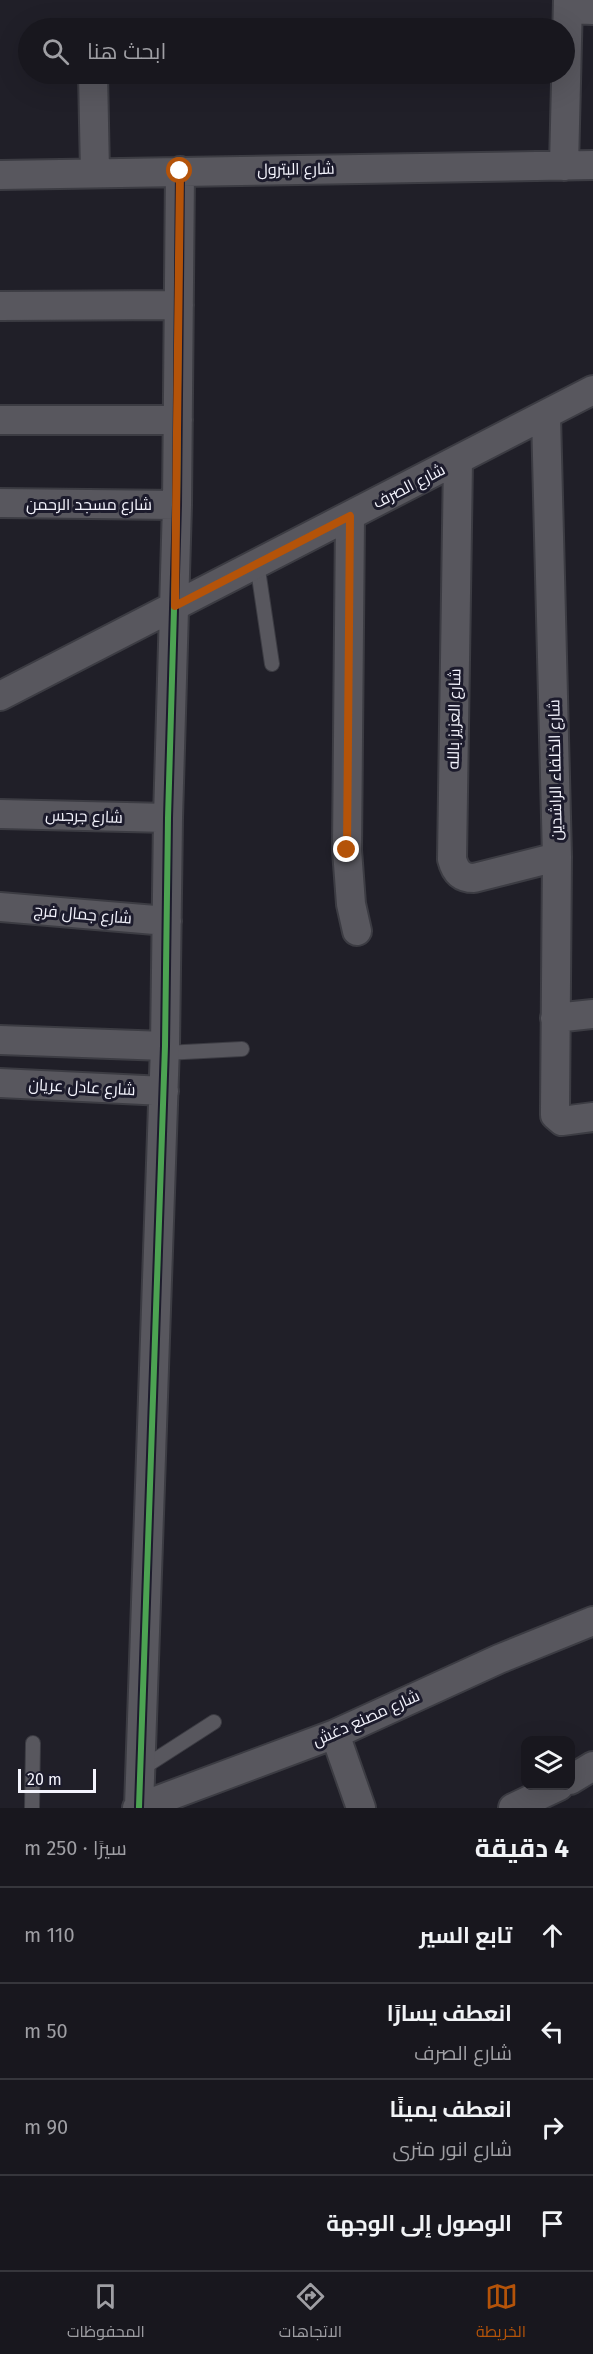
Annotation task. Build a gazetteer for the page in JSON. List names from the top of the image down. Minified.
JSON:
{"streets":{"street":["شارع البترول","شارع الصرف","شارع مسجد الرحمن","شارع العزيز بالله","شارع الخلفاء الراشدين","شارع جرجس","شارع جمال فرج","شارع عادل عريان","شارع مصنع دغش"]},"crossings":[["شارع الصرف","شارع العزيز بالله"],["شارع الصرف","شارع الخلفاء الراشدين"],["شارع العزيز بالله","شارع الخلفاء الراشدين"]],"scale_bar":"20 m","page":{"search":"ابحث هنا","scale":"20 m","heading":["4 دقيقة","سيرًا · 250 m"],"list":[["تابع السير","110 m"],["انعطف يسارًا","شارع الصرف","50 m"],["انعطف يمينًا","شارع انور مترى","90 m"],"الوصول إلى الوجهة"],"nav":["الخريطة","الاتجاهات","المحفوظات"]}}
